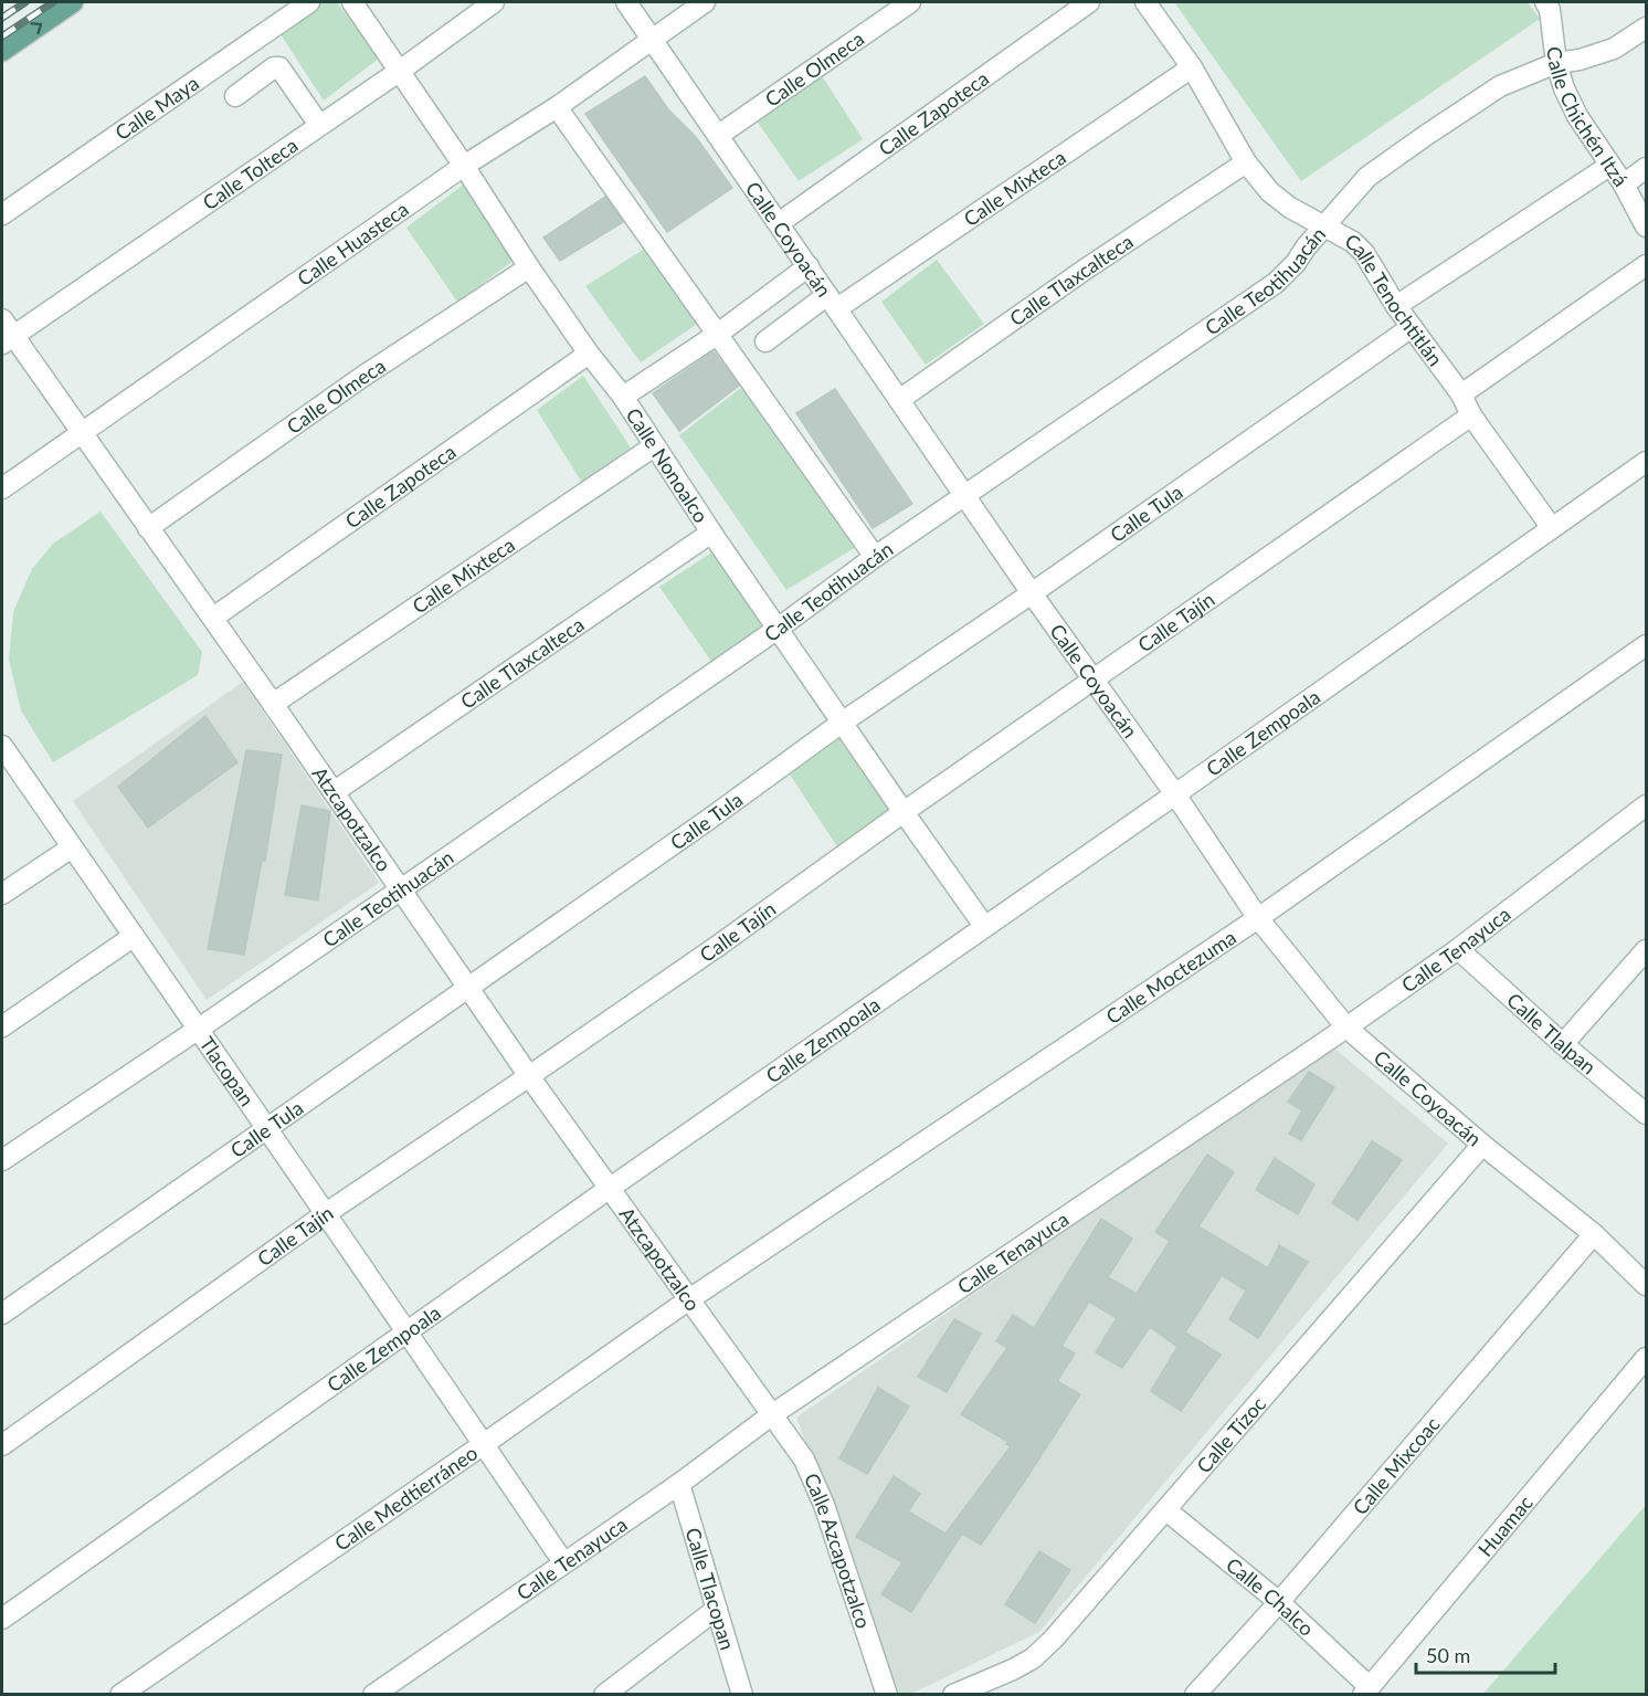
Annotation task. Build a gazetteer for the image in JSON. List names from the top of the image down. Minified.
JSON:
{"streets":{"street":["Calle Olmeca","Calle Maya","Calle Zapoteca","Calle Chichén Itzá","Calle Tolteca","Calle Mixteca","Calle Coyoacán","Calle Huasteca","Calle Teotihuacán","Calle Tlaxcalteca","Calle Tenochtitlán","Calle Nonoalco","Calle Tula","Calle Tajín","Calle Zempoala","Atzcapotzalco","Calle Tenayuca","Calle Moctezuma","Calle Tlalpan","Tlacopan","Calle Tízoc","Calle Mixcoac","Calle Medtierráneo","Huamac","Calle Azcapotzalco","Calle Tlacopan","Calle Chalco"]},"crossings":[["Calle Olmeca","Calle Coyoacán"],["Calle Olmeca","Calle Nonoalco"],["Calle Olmeca","Atzcapotzalco"],["Calle Zapoteca","Calle Coyoacán"],["Calle Zapoteca","Calle Nonoalco"],["Calle Zapoteca","Atzcapotzalco"],["Calle Chichén Itzá","Calle Teotihuacán"],["Calle Tolteca","Calle Nonoalco"],["Calle Tolteca","Atzcapotzalco"],["Calle Mixteca","Calle Coyoacán"],["Calle Mixteca","Calle Tenochtitlán"],["Calle Mixteca","Calle Nonoalco"],["Calle Mixteca","Atzcapotzalco"],["Calle Coyoacán","Calle Huasteca"],["Calle Coyoacán","Calle Teotihuacán"],["Calle Coyoacán","Calle Tlaxcalteca"],["Calle Coyoacán","Calle Tula"],["Calle Coyoacán","Calle Tajín"],["Calle Coyoacán","Calle Zempoala"],["Calle Coyoacán","Calle Tenayuca"],["Calle Coyoacán","Calle Moctezuma"],["Calle Coyoacán","Calle Tízoc"],["Calle Coyoacán","Calle Mixcoac"],["Calle Huasteca","Calle Nonoalco"],["Calle Huasteca","Atzcapotzalco"],["Calle Teotihuacán","Calle Tenochtitlán"],["Calle Teotihuacán","Calle Nonoalco"],["Calle Teotihuacán","Atzcapotzalco"],["Calle Teotihuacán","Tlacopan"],["Calle Tlaxcalteca","Calle Tenochtitlán"],["Calle Tlaxcalteca","Calle Nonoalco"],["Calle Tlaxcalteca","Atzcapotzalco"],["Calle Tenochtitlán","Calle Tula"],["Calle Tenochtitlán","Calle Tajín"],["Calle Tenochtitlán","Calle Zempoala"],["Calle Nonoalco","Calle Tula"],["Calle Nonoalco","Calle Tajín"],["Calle Nonoalco","Calle Zempoala"],["Calle Tula","Atzcapotzalco"],["Calle Tula","Tlacopan"],["Calle Tajín","Atzcapotzalco"],["Calle Tajín","Tlacopan"],["Calle Zempoala","Atzcapotzalco"],["Calle Zempoala","Tlacopan"],["Atzcapotzalco","Calle Tenayuca"],["Atzcapotzalco","Calle Moctezuma"],["Atzcapotzalco","Calle Medtierráneo"],["Atzcapotzalco","Calle Azcapotzalco"],["Calle Tenayuca","Calle Tlalpan"],["Calle Tenayuca","Tlacopan"],["Calle Tenayuca","Calle Azcapotzalco"],["Calle Tenayuca","Calle Tlacopan"],["Calle Moctezuma","Calle Medtierráneo"],["Tlacopan","Calle Medtierráneo"],["Calle Tízoc","Calle Chalco"],["Calle Mixcoac","Calle Chalco"],["Huamac","Calle Chalco"]],"scale_bar":"50 m"}
